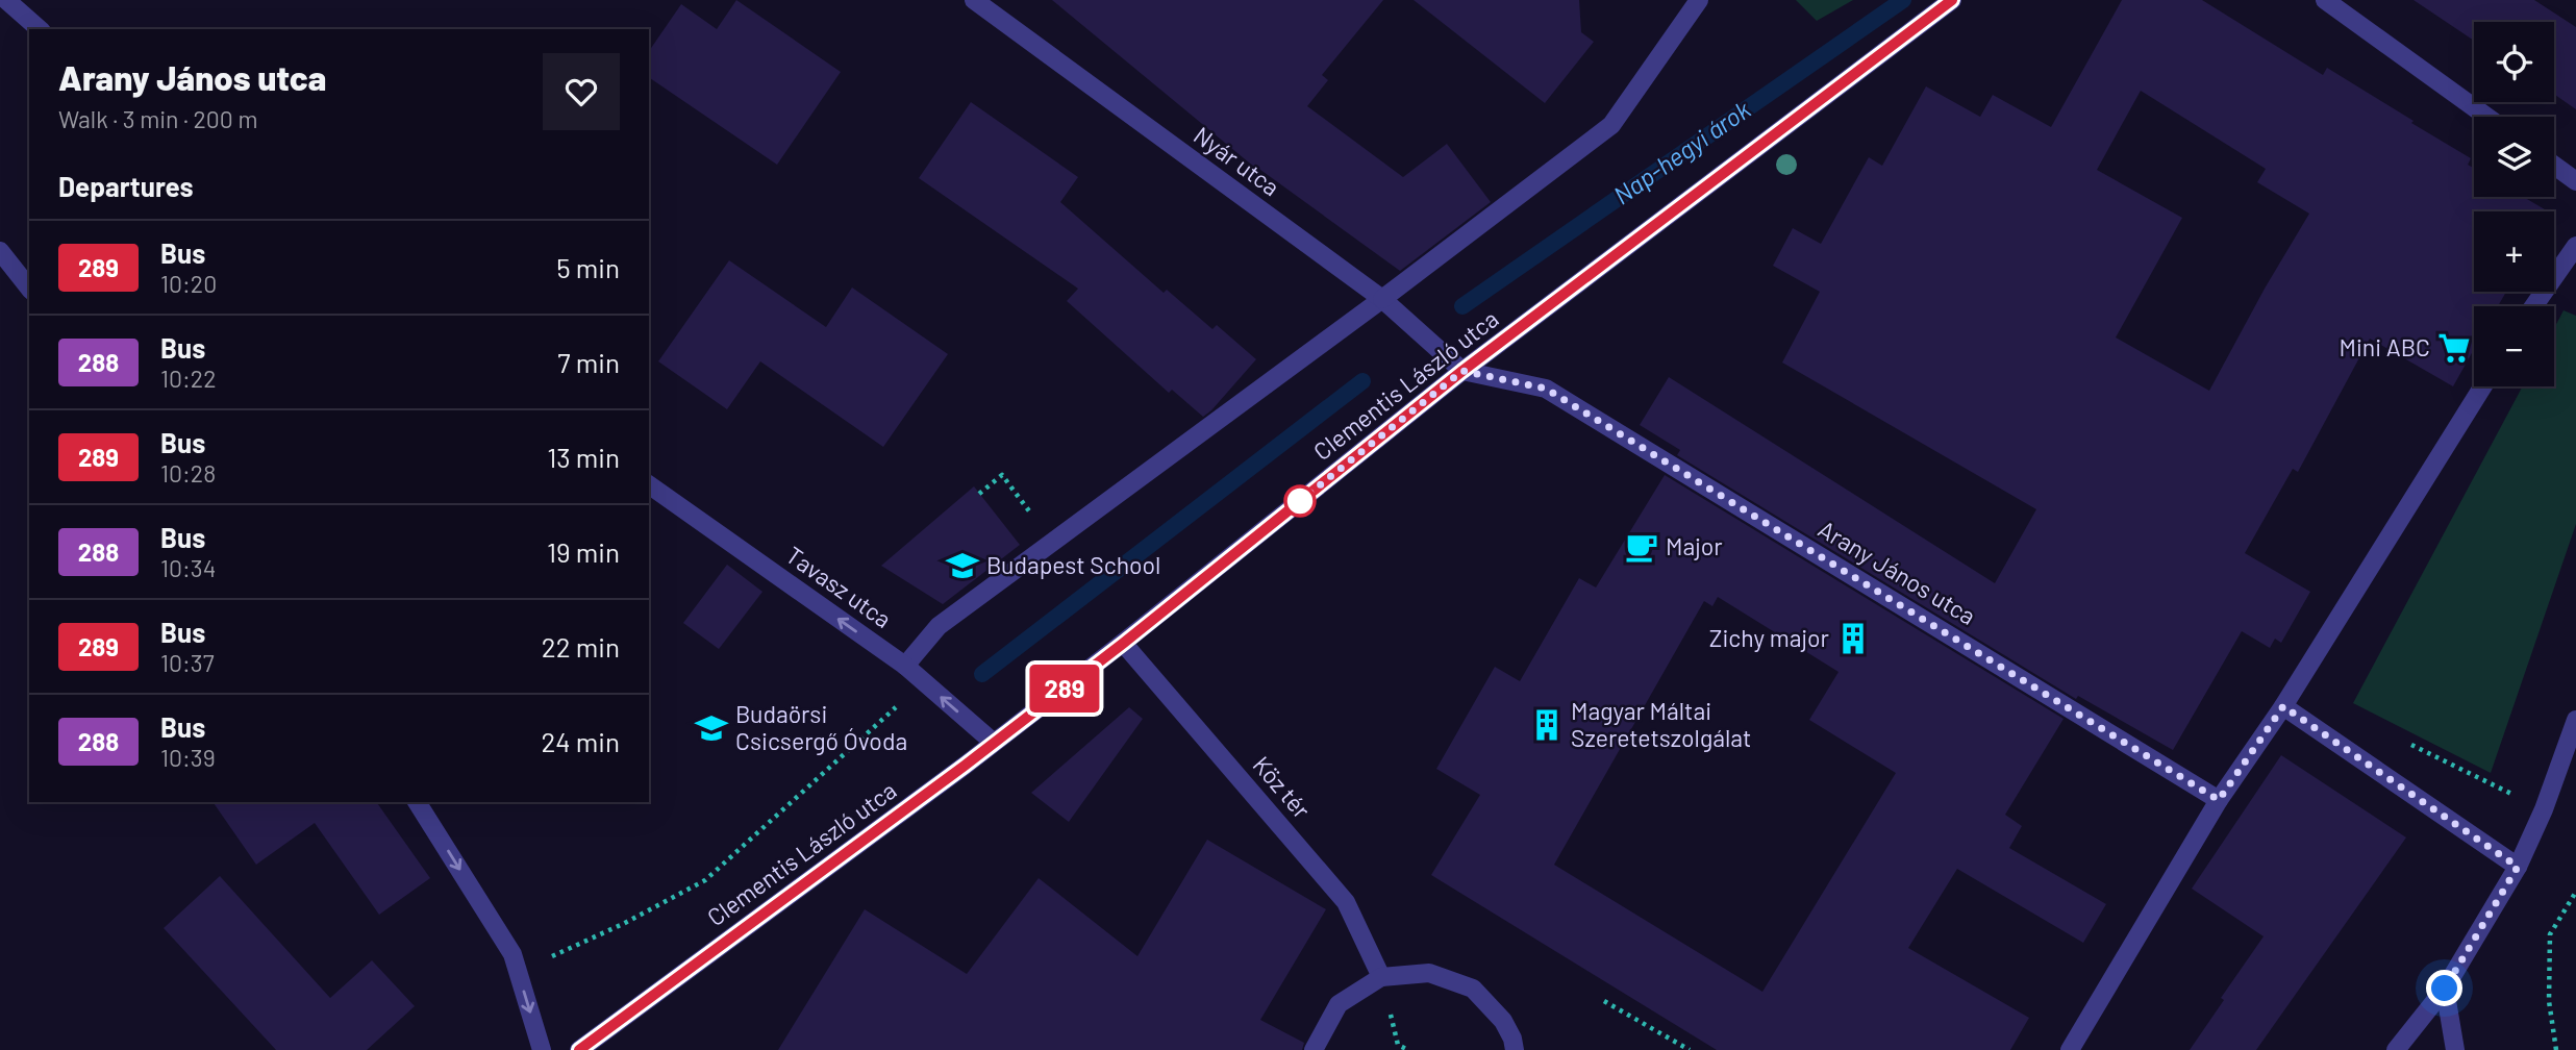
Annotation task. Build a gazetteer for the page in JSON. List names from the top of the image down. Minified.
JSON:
{"streets":{"street":["Nyár utca","Clementis László utca","Arany János utca","Tavasz utca","Köz tér"]},"crossings":[["Nyár utca","Clementis László utca"],["Nyár utca","Arany János utca"],["Clementis László utca","Arany János utca"],["Clementis László utca","Tavasz utca"],["Clementis László utca","Köz tér"]],"one_way":["Tavasz utca"],"water":["Nap-hegyi árok"],"places":{"supermarket":["Mini ABC"],"cafe":["Major"],"school or university":["Budapest School","Budaörsi Csicsergő Óvoda"],"building":["Zichy major","Magyar Máltai Szeretetszolgálat"]},"lines":["bus line 289"],"page":{"on_map":"289","map_buttons":["+","−"],"heading":[["Arany János utca","Walk · 3 min · 200 m"],"Departures"],"list":[{"mark":"289","name":"Bus","note":"10:20","value":"5 min"},{"mark":"288","name":"Bus","note":"10:22","value":"7 min"},{"mark":"289","name":"Bus","note":"10:28","value":"13 min"},{"mark":"288","name":"Bus","note":"10:34","value":"19 min"},{"mark":"289","name":"Bus","note":"10:37","value":"22 min"},{"mark":"288","name":"Bus","note":"10:39","value":"24 min"}]}}
